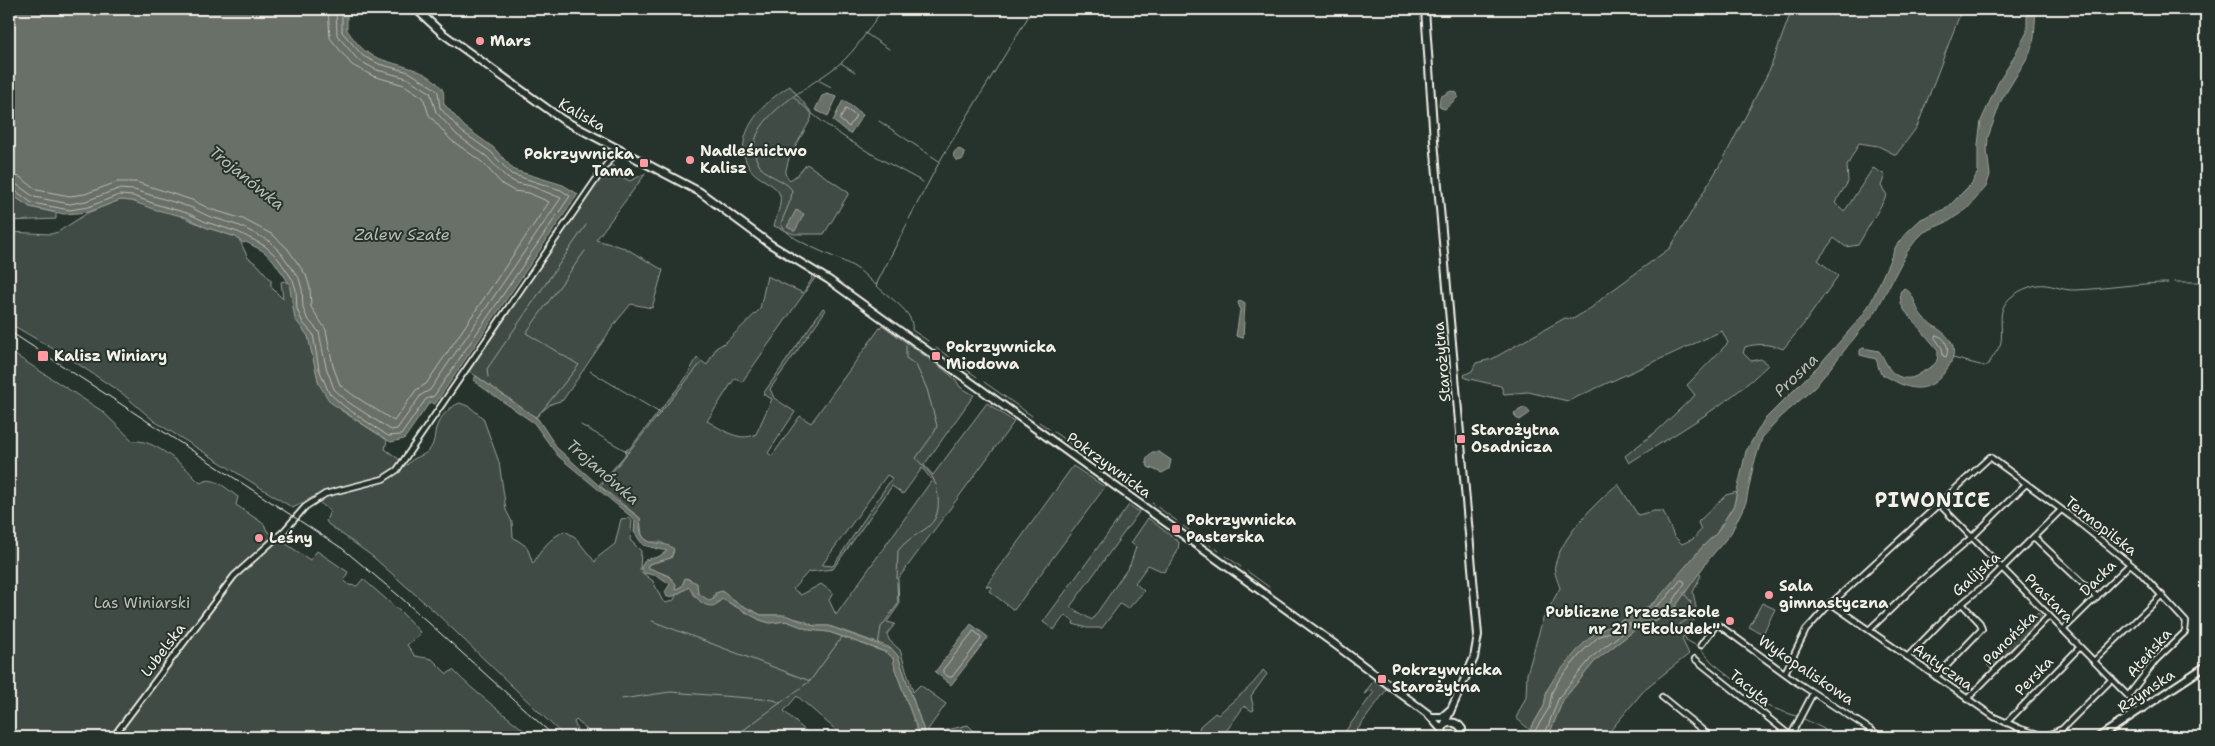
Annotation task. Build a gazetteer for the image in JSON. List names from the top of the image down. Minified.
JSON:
{"streets":{"street":["Kaliska","Starożytna","Pokrzywnicka","Termopilska","Galijska","Dacka","Prastara","Panońska","Lubelska","Ateńska","Antyczna","Wykopaliskowa","Perska","Tacyta","Rzymska"]},"crossings":[["Kaliska","Pokrzywnicka"],["Kaliska","Lubelska"],["Starożytna","Pokrzywnicka"],["Termopilska","Galijska"],["Termopilska","Dacka"],["Termopilska","Prastara"],["Termopilska","Ateńska"],["Galijska","Prastara"],["Galijska","Antyczna"],["Dacka","Prastara"],["Prastara","Panońska"],["Prastara","Ateńska"],["Prastara","Perska"],["Prastara","Rzymska"],["Panońska","Antyczna"],["Antyczna","Perska"]],"districts":["PIWONICE"],"water":["Trojanówka","Zalew Szałe","Prosna"],"parks":["Las Winiarski"],"places":{"other":["Mars","Nadleśnictwo Kalisz","Leśny","Sala gimnastyczna","Publiczne Przedszkole nr 21 \"Ekoludek\""],"transit":["Pokrzywnicka Tama","Kalisz Winiary","Pokrzywnicka Miodowa","Starożytna Osadnicza","Pokrzywnicka Pasterska","Pokrzywnicka Starożytna"]}}
